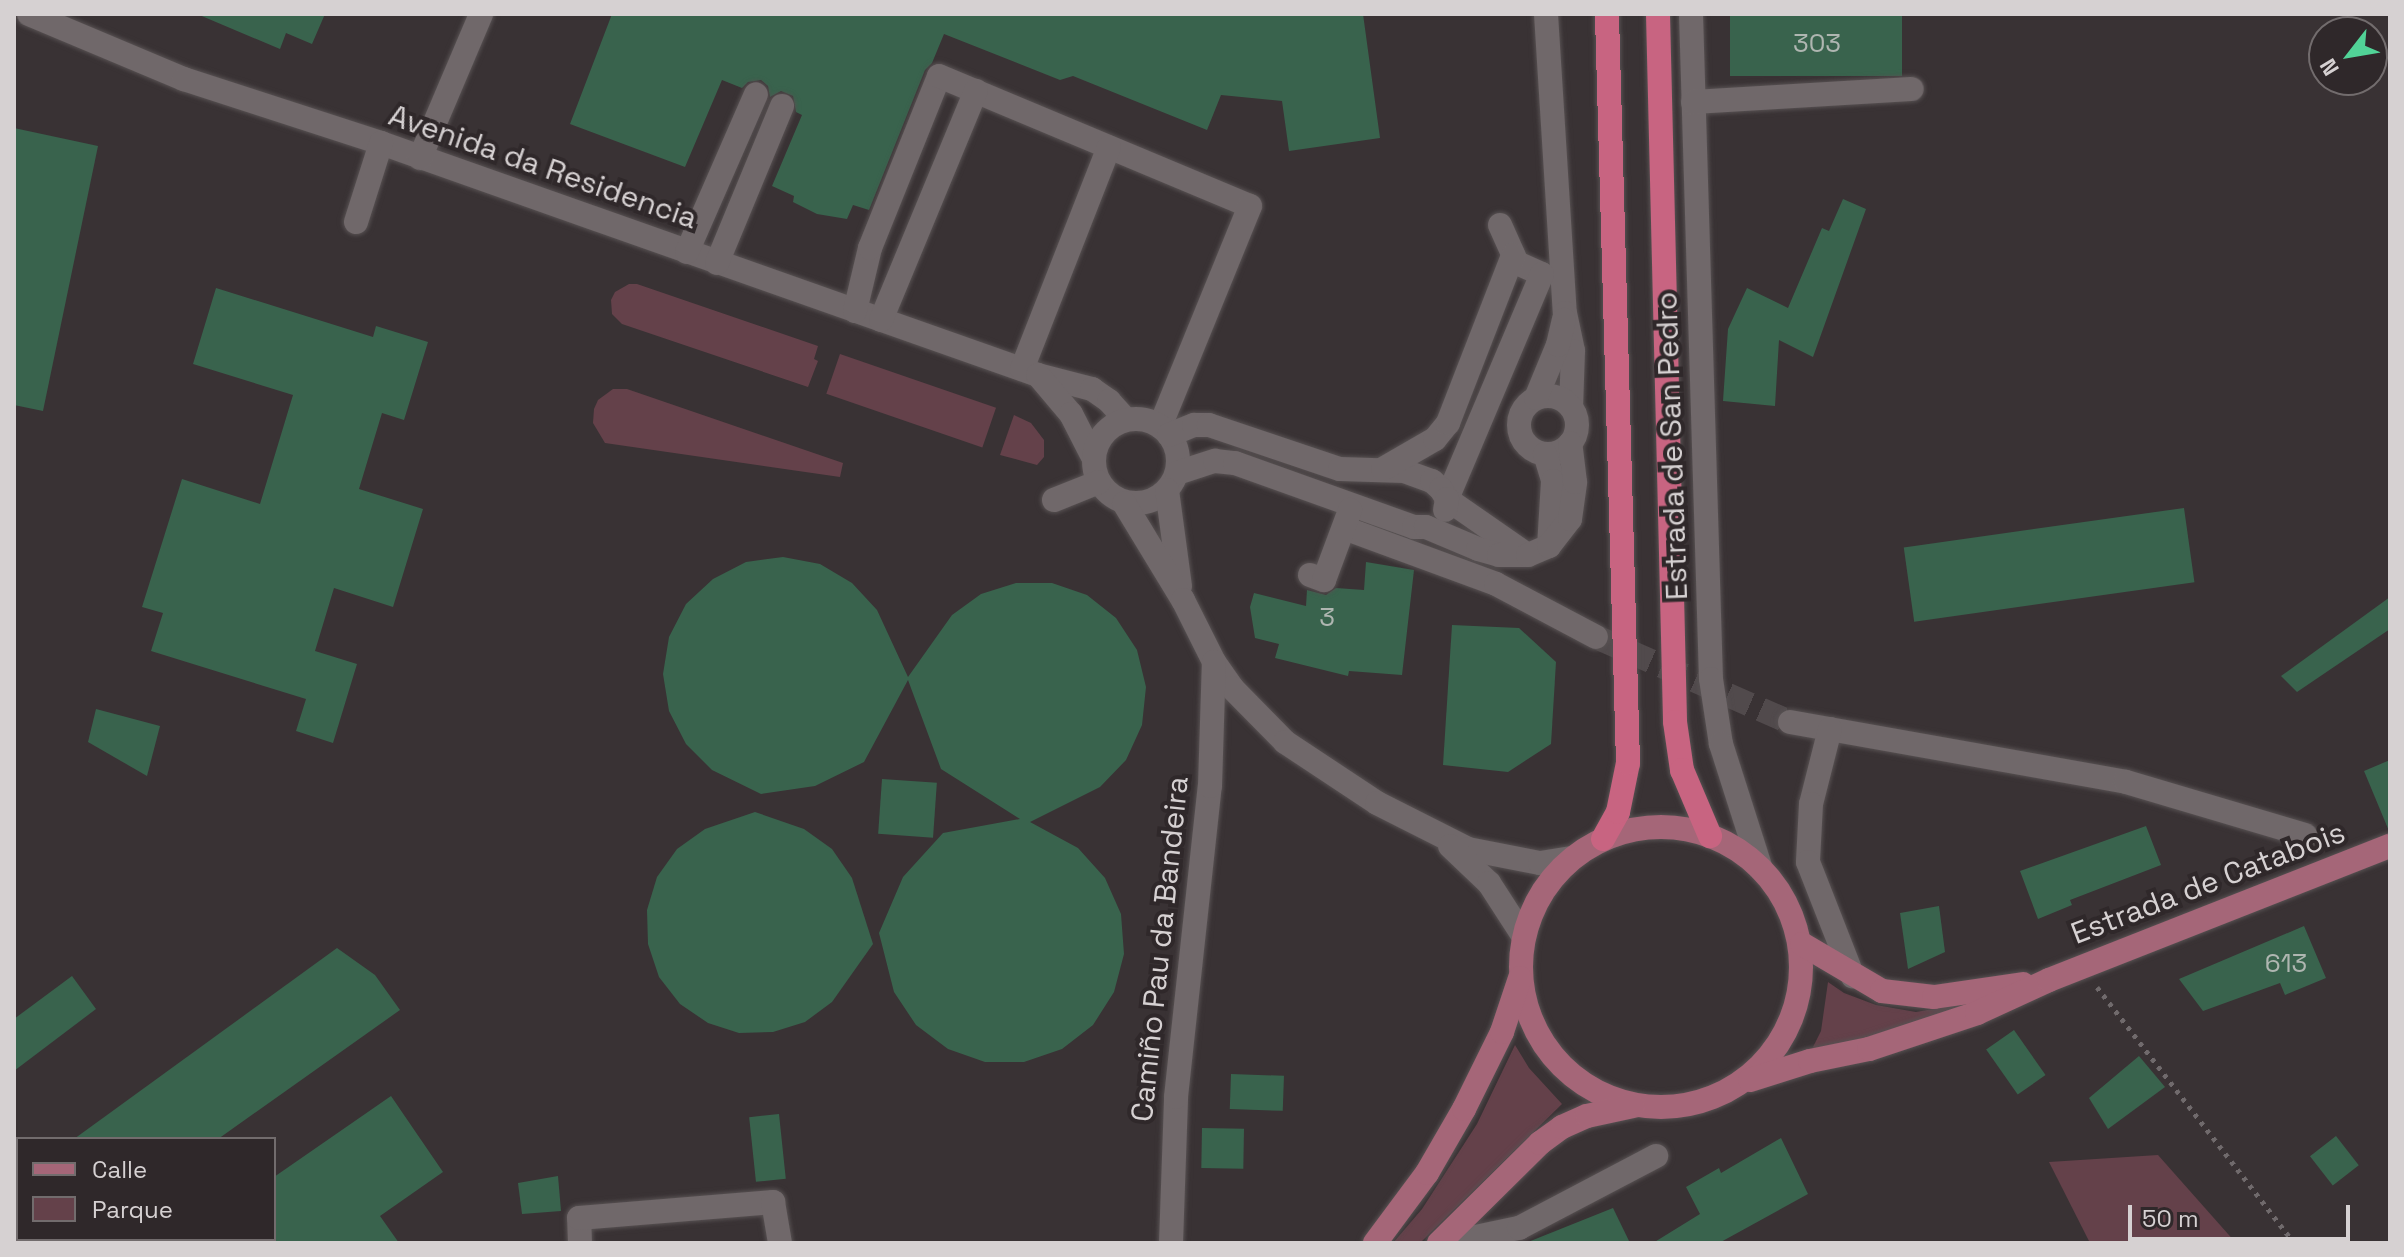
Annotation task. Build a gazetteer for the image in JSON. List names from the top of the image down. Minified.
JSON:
{"streets":{"main road":["Estrada de Catabois"],"street":["Avenida da Residencia","Estrada de San Pedro","Camiño Pau da Bandeira"]},"crossings":[["Estrada de San Pedro","Estrada de Catabois"]],"house_numbers":["303","3","613"],"legend":["Calle","Parque"],"scale_bar":"50 m","north":"bottom left"}
